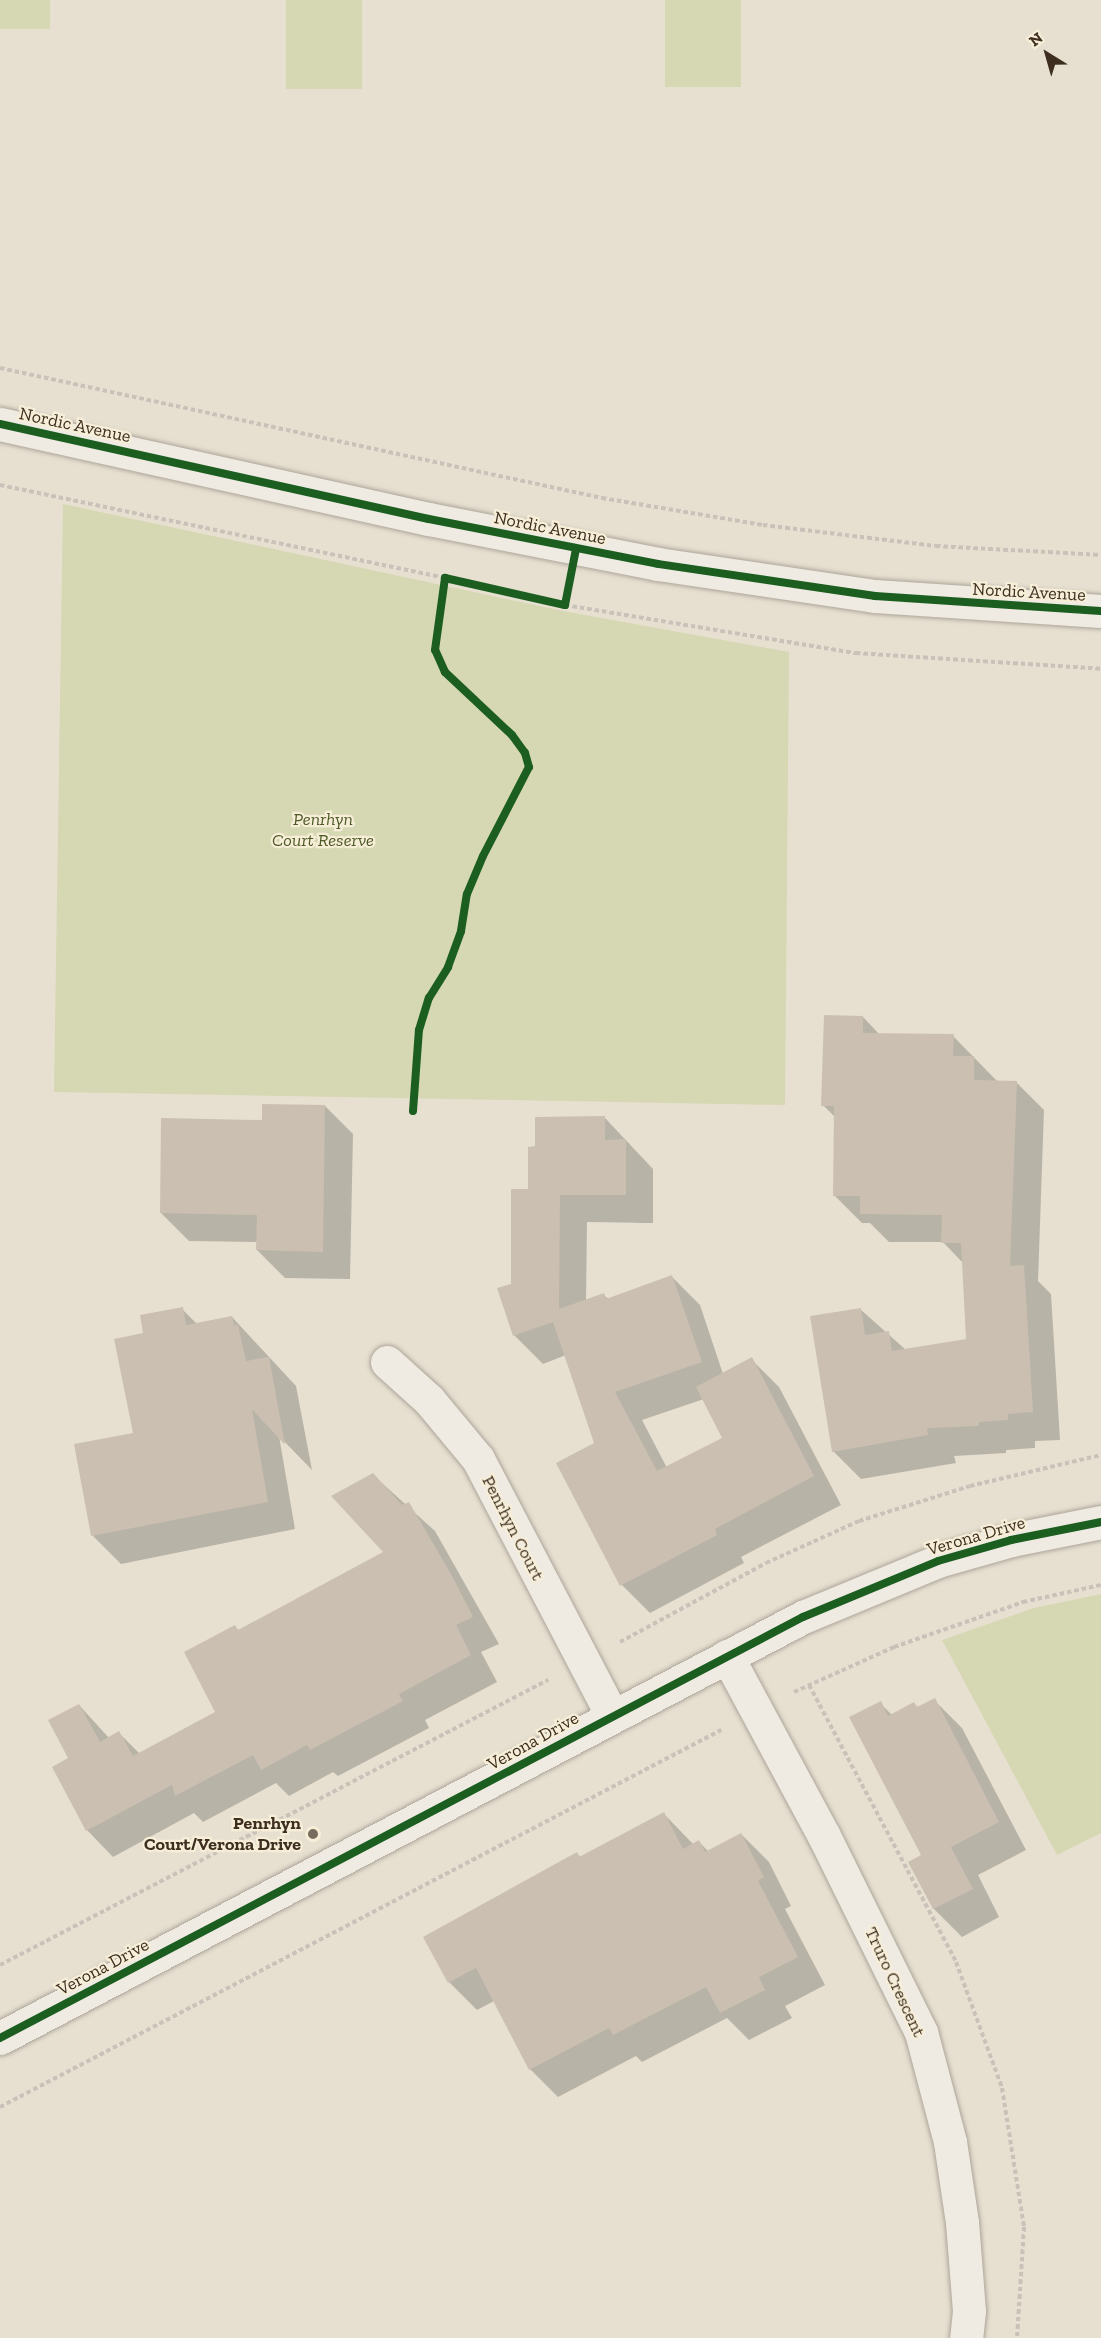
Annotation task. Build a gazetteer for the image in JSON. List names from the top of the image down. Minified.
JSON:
{"streets":{"street":["Nordic Avenue","Penrhyn Court","Verona Drive","Truro Crescent"]},"crossings":[["Penrhyn Court","Verona Drive"],["Verona Drive","Truro Crescent"]],"parks":["Penrhyn Court Reserve"],"places":["Penrhyn Court/Verona Drive"],"north":"top left"}
